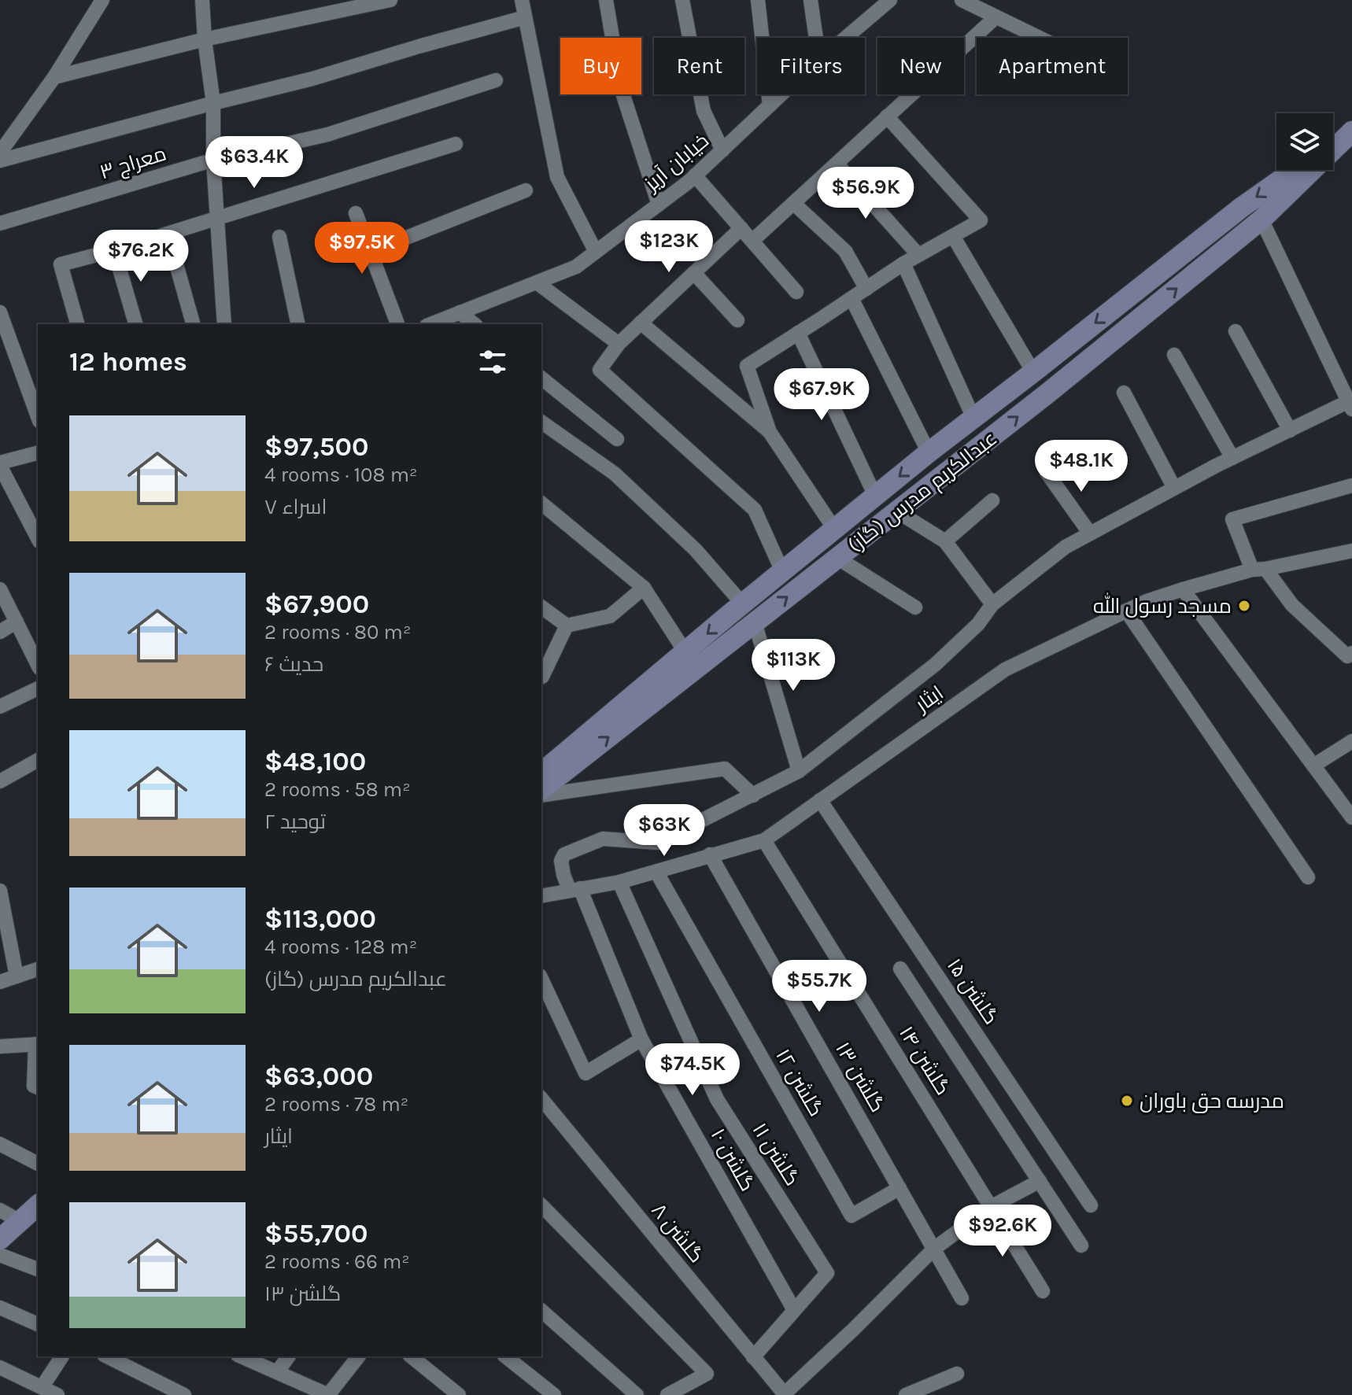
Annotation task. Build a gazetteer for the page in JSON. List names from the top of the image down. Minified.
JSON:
{"streets":{"street":["خیابان آریز","معراج ۳","عبدالکریم مدرس (گاز)","ایثار","گلشن ۱۵","گلشن ۱۴","گلشن ۱۳","گلشن ۱۲","گلشن ۱۱","گلشن ۱۰","گلشن ۸"]},"crossings":[["ایثار","گلشن ۱۵"],["ایثار","گلشن ۱۴"],["ایثار","گلشن ۱۳"],["ایثار","گلشن ۱۲"],["ایثار","گلشن ۱۱"],["ایثار","گلشن ۱۰"],["گلشن ۱۳","گلشن ۱۲"],["گلشن ۱۱","گلشن ۱۰"]],"places":["مسجد رسول الله","مدرسه حق باوران"],"page":{"chip":["Buy","Rent","Filters","New","Apartment"],"price":["$63.4K","$56.9K","$123K","$97.5K","$76.2K","$67.9K","$48.1K","$113K","$63K","$55.7K","$74.5K","$92.6K"],"heading":"12 homes","list":[{"name":"$97,500","note":"4 rooms · 108 m² · اسراء ۷"},{"name":"$67,900","note":"2 rooms · 80 m² · حدیث ۶"},{"name":"$48,100","note":"2 rooms · 58 m² · توحید ۲"},{"name":"$113,000","note":"4 rooms · 128 m² · عبدالکریم مدرس (گاز)"},{"name":"$63,000","note":"2 rooms · 78 m² · ایثار"},{"name":"$55,700","note":"2 rooms · 66 m² · گلشن ۱۳"}]}}
